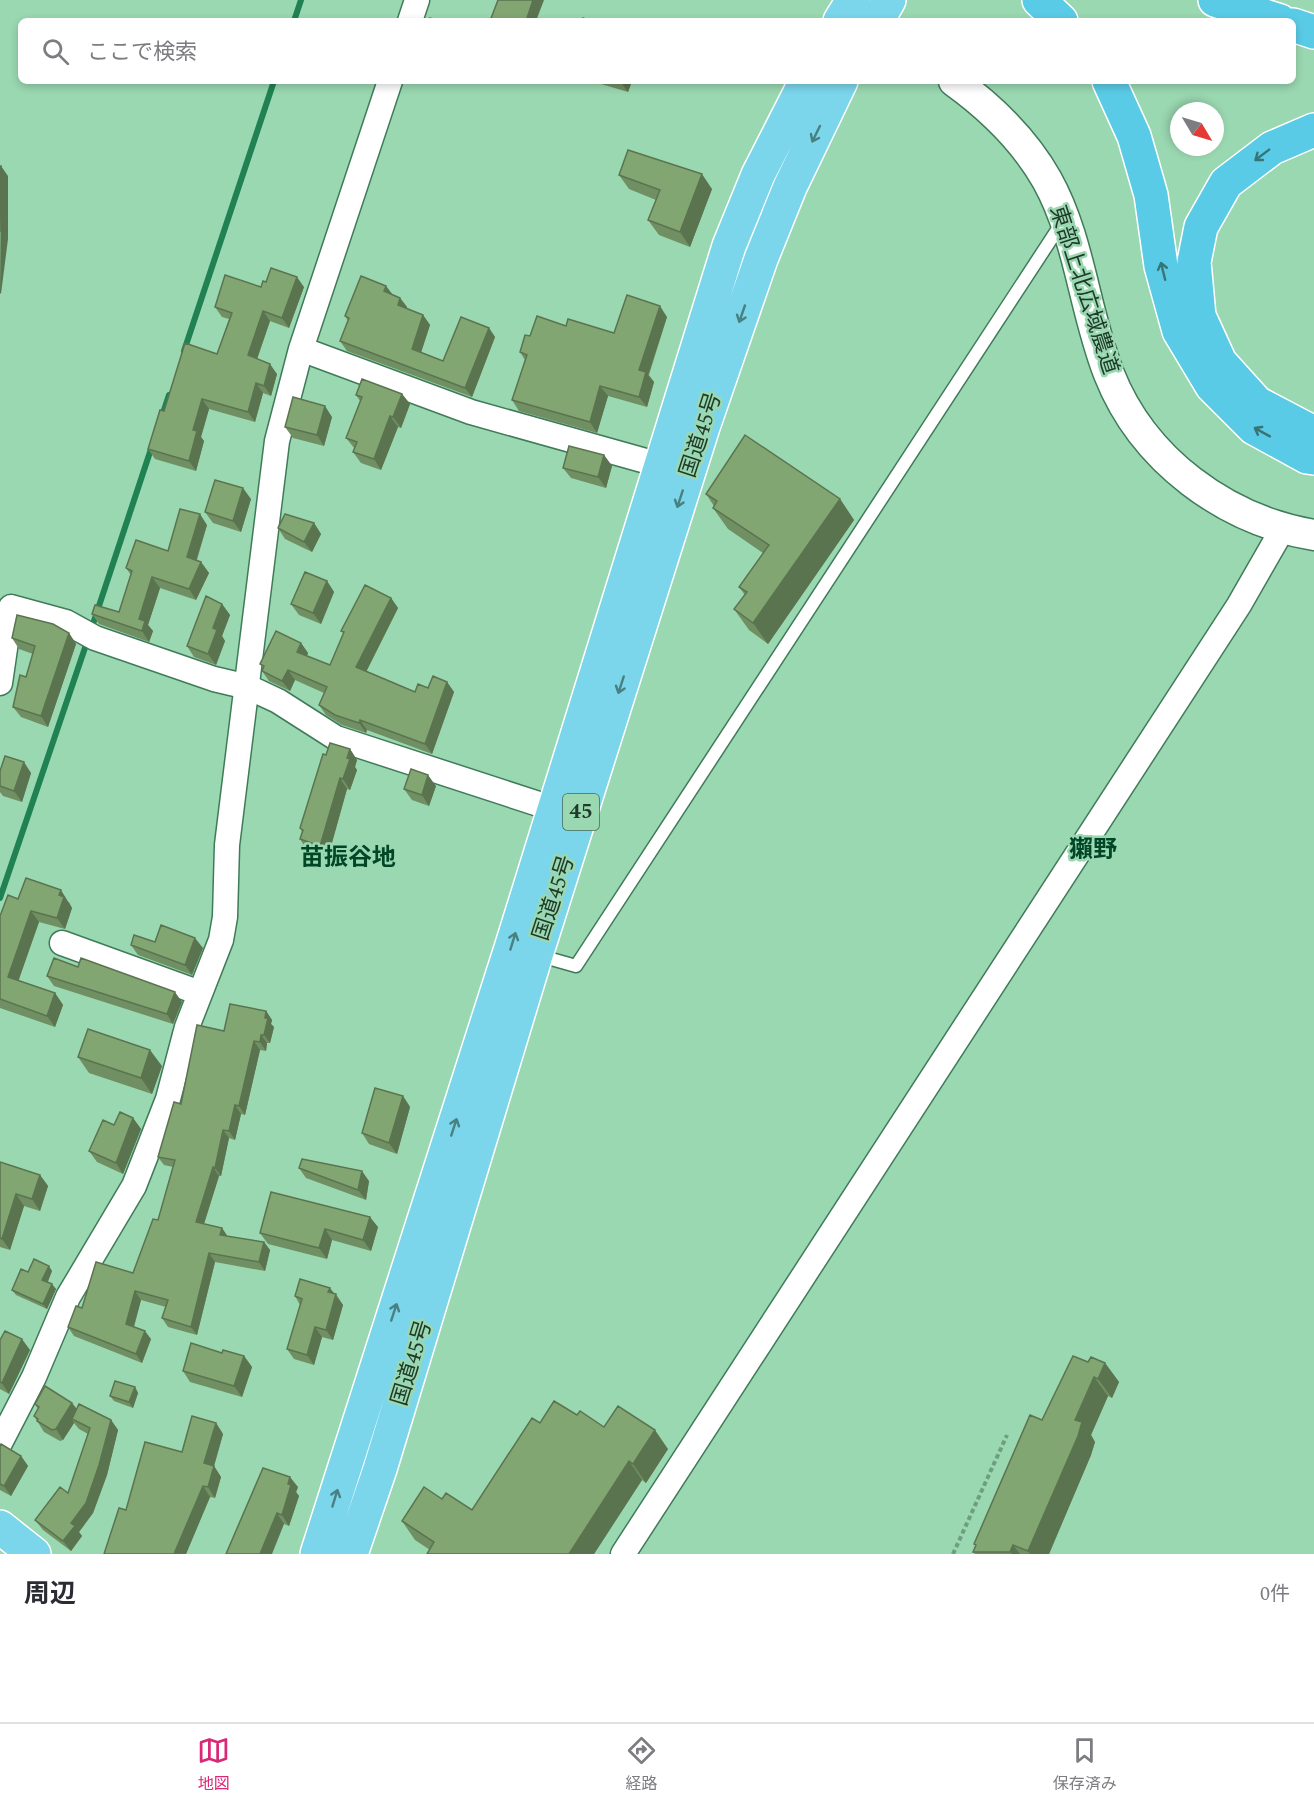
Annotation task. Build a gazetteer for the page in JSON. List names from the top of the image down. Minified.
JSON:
{"streets":{"highway":["国道45号","45"],"street":["東部上北広域農道"]},"districts":["獺野","苗振谷地"],"north":"bottom right","page":{"search":"ここで検索","heading":["周辺","0件"],"nav":["地図","経路","保存済み"]}}
